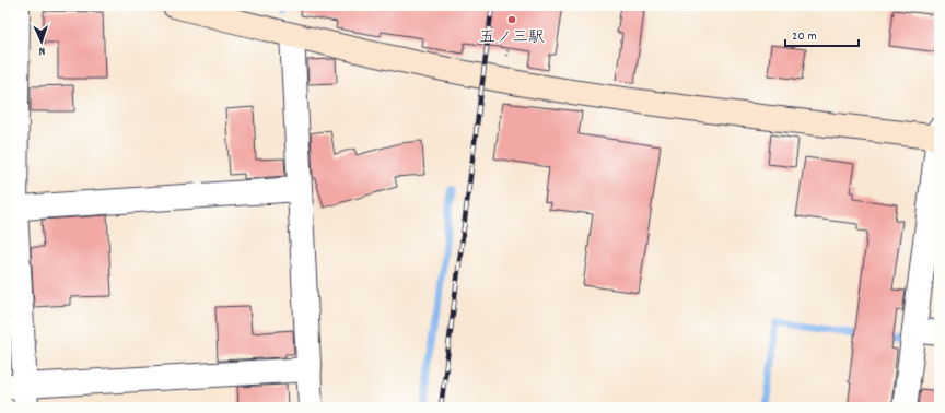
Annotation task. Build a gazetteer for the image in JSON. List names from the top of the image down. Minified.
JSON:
{"places":["五ノ三駅"],"scale_bar":"20 m","north":"bottom"}
